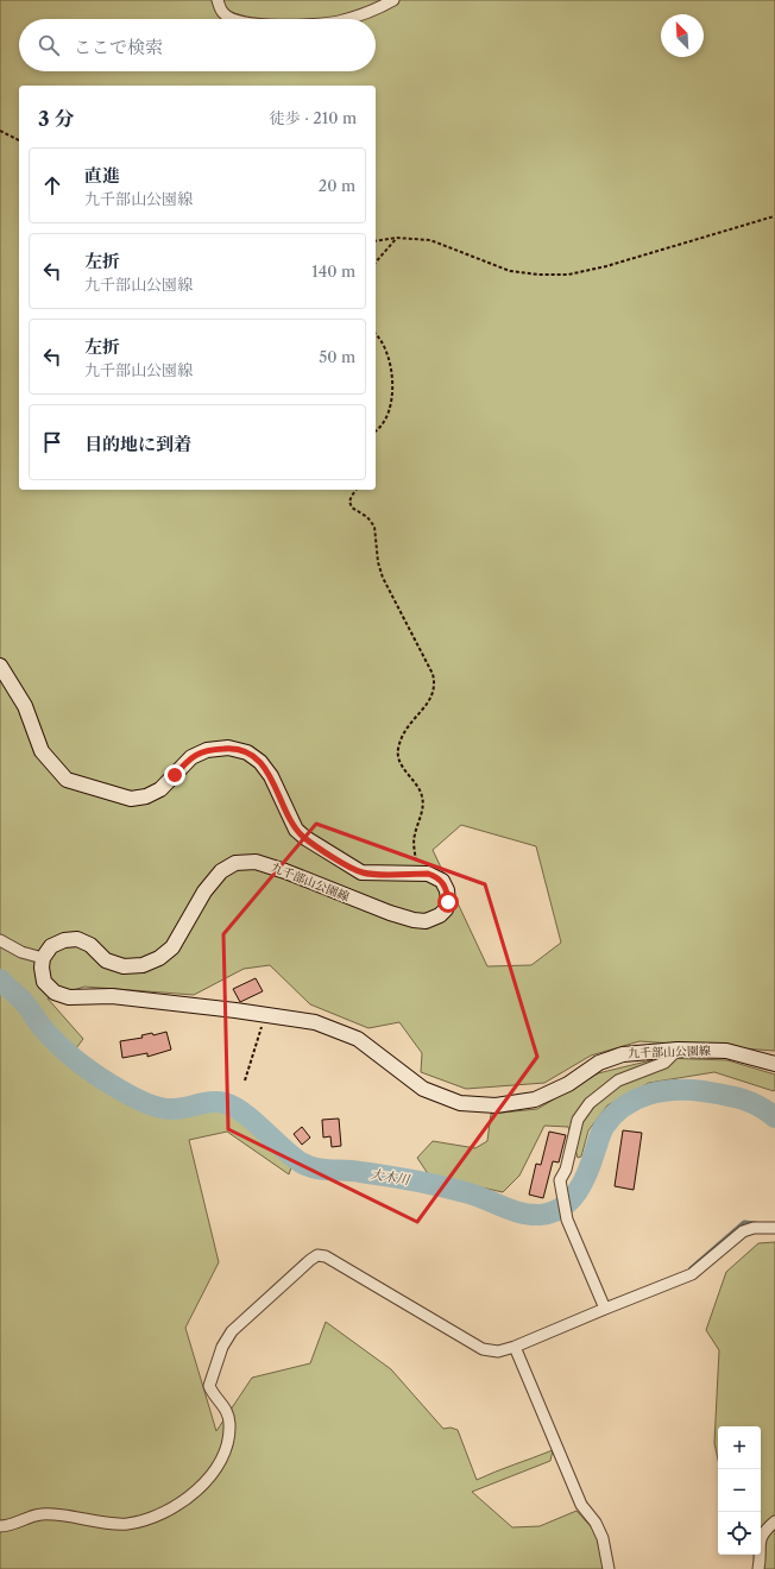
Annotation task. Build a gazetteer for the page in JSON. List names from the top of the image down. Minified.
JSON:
{"streets":{"main road":["九千部山公園線"]},"water":["大木川"],"north":"top left","page":{"search":"ここで検索","heading":["3 分","徒歩 · 210 m"],"list":[["直進","九千部山公園線","20 m"],["左折","九千部山公園線","140 m"],["左折","九千部山公園線","50 m"],"目的地に到着"],"map_buttons":["+","−"]}}
